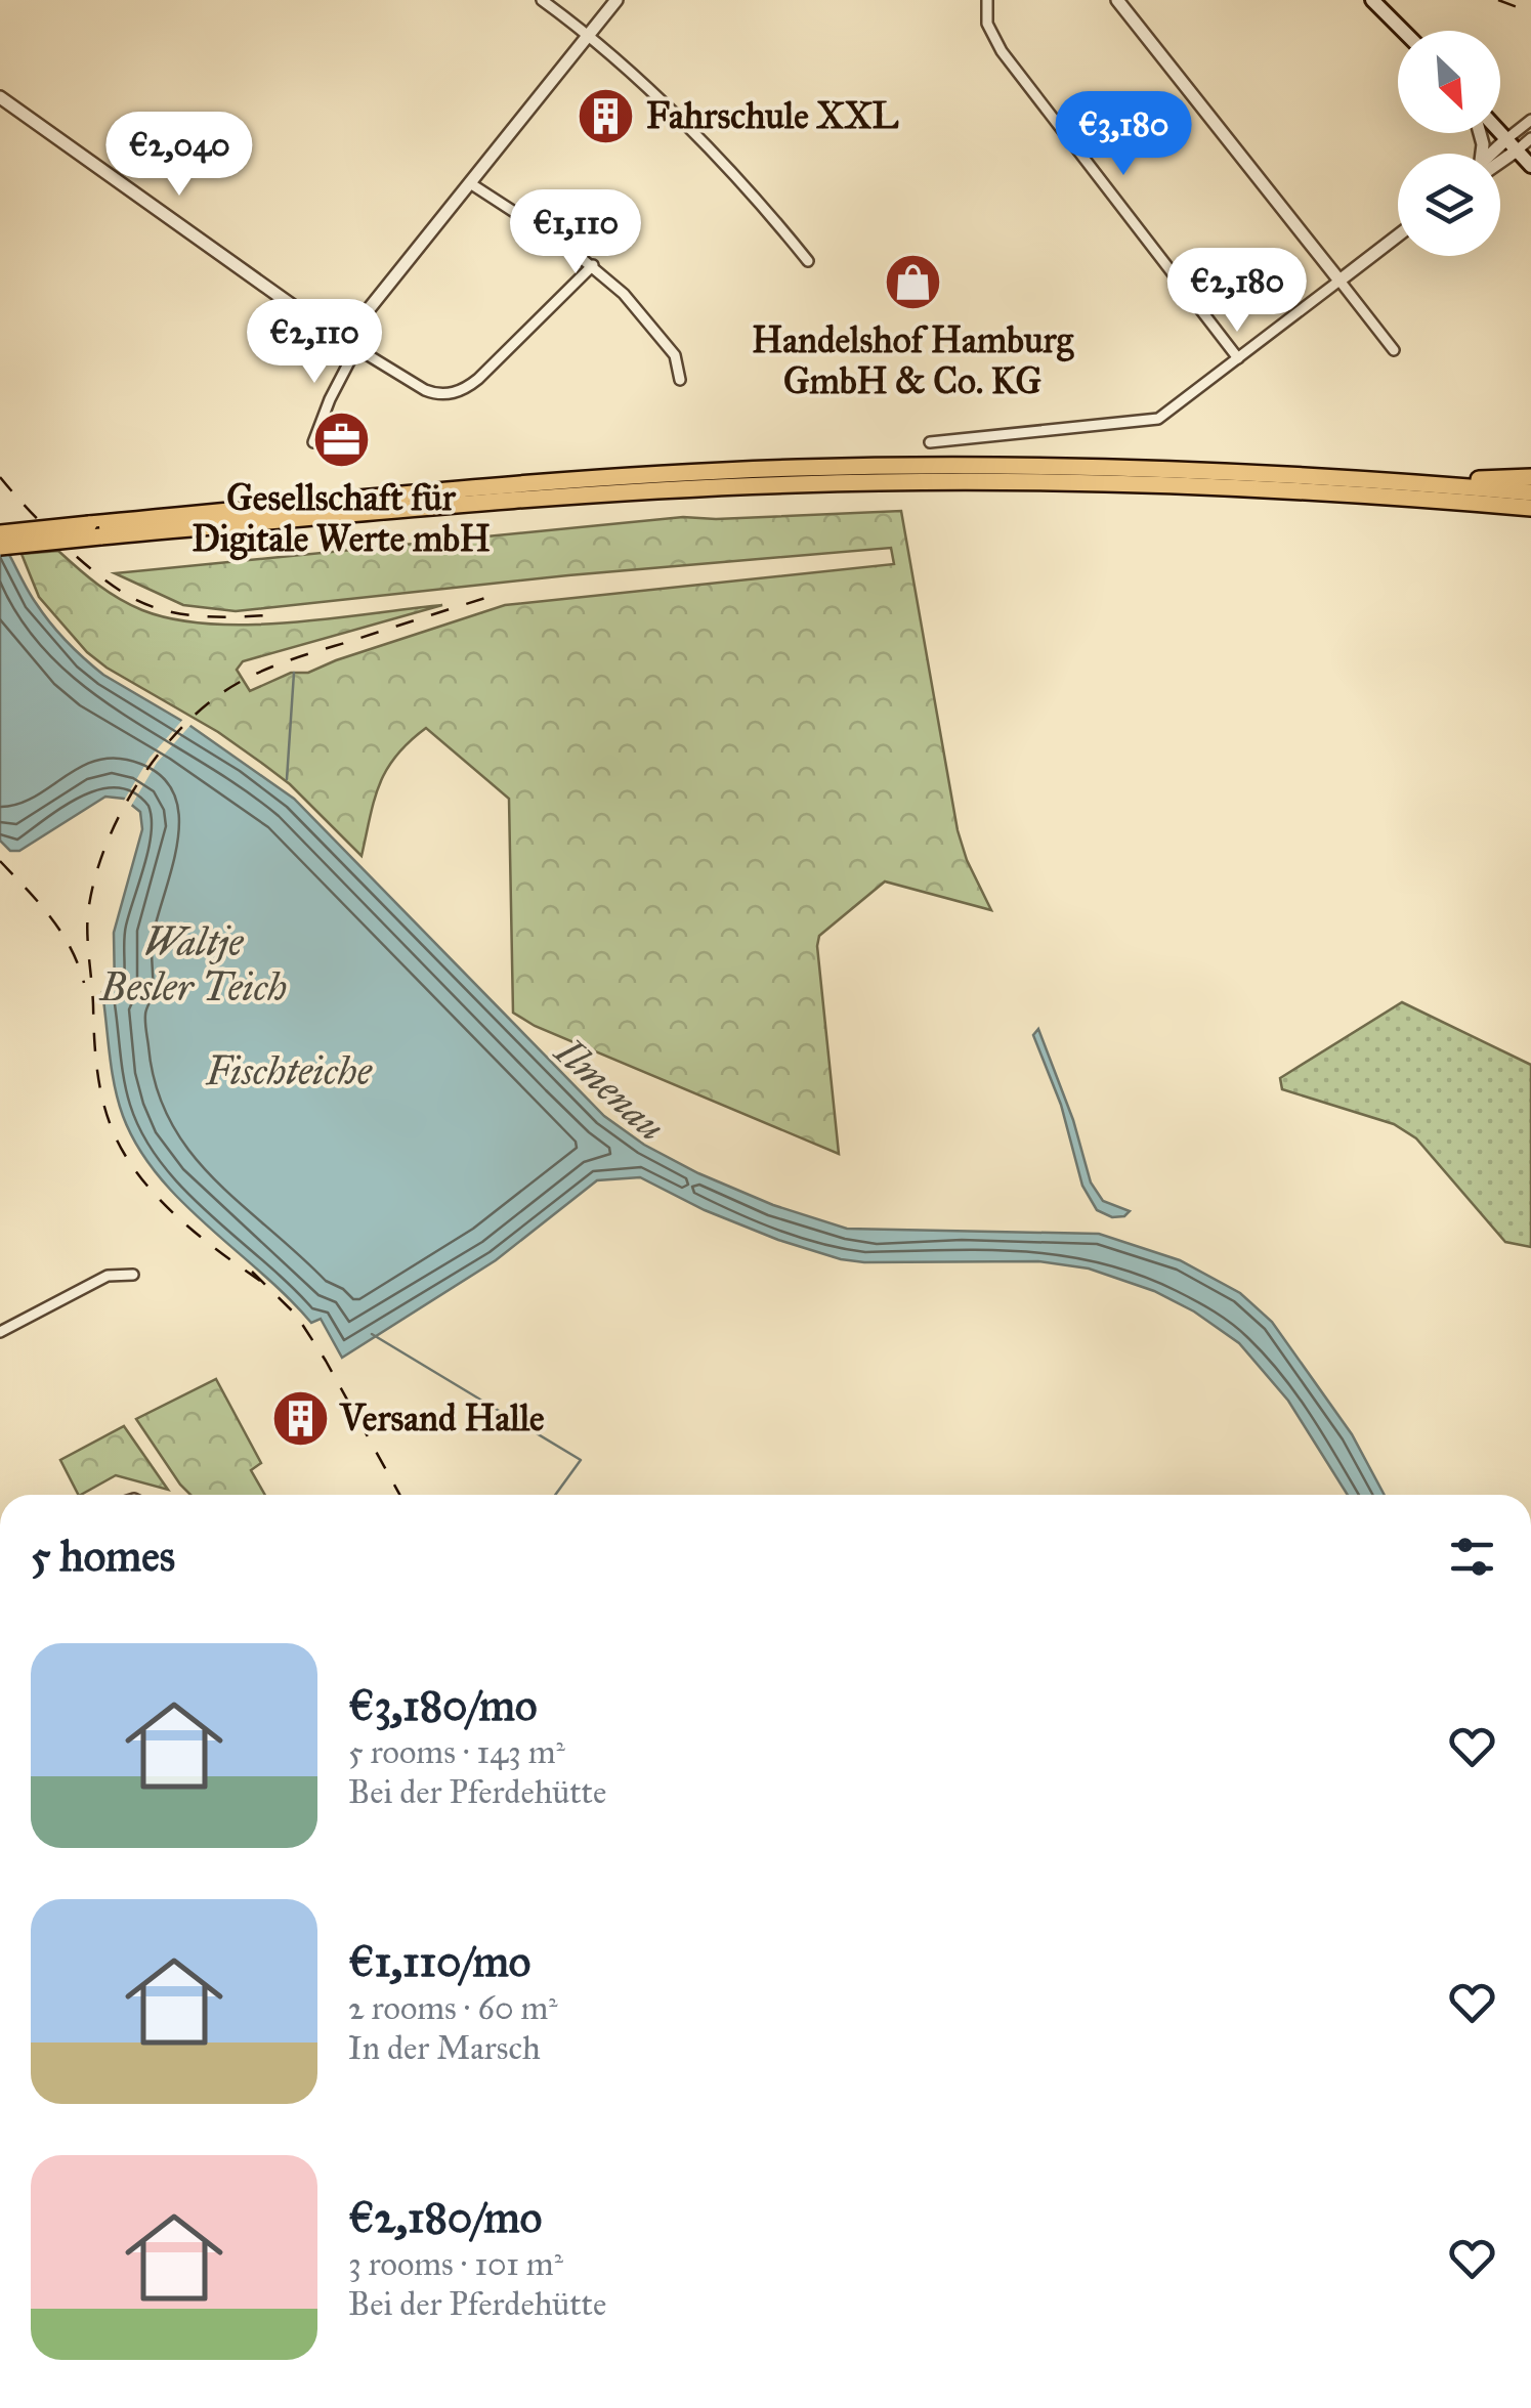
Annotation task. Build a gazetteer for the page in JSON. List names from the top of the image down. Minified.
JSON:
{"water":["Waltje Besler Teich","Fischteiche","Ilmenau"],"places":{"building":["Fahrschule XXL","Versand Halle"],"shop":["Handelshof Hamburg GmbH & Co. KG"],"office":["Gesellschaft für Digitale Werte mbH"]},"north":"bottom right","page":{"price":["€3,180","€2,040","€1,110","€2,180","€2,110"],"heading":"5 homes","list":[{"name":"€3,180/mo","note":"5 rooms · 143 m² · Bei der Pferdehütte"},{"name":"€1,110/mo","note":"2 rooms · 60 m² · In der Marsch"},{"name":"€2,180/mo","note":"3 rooms · 101 m² · Bei der Pferdehütte"}]}}
